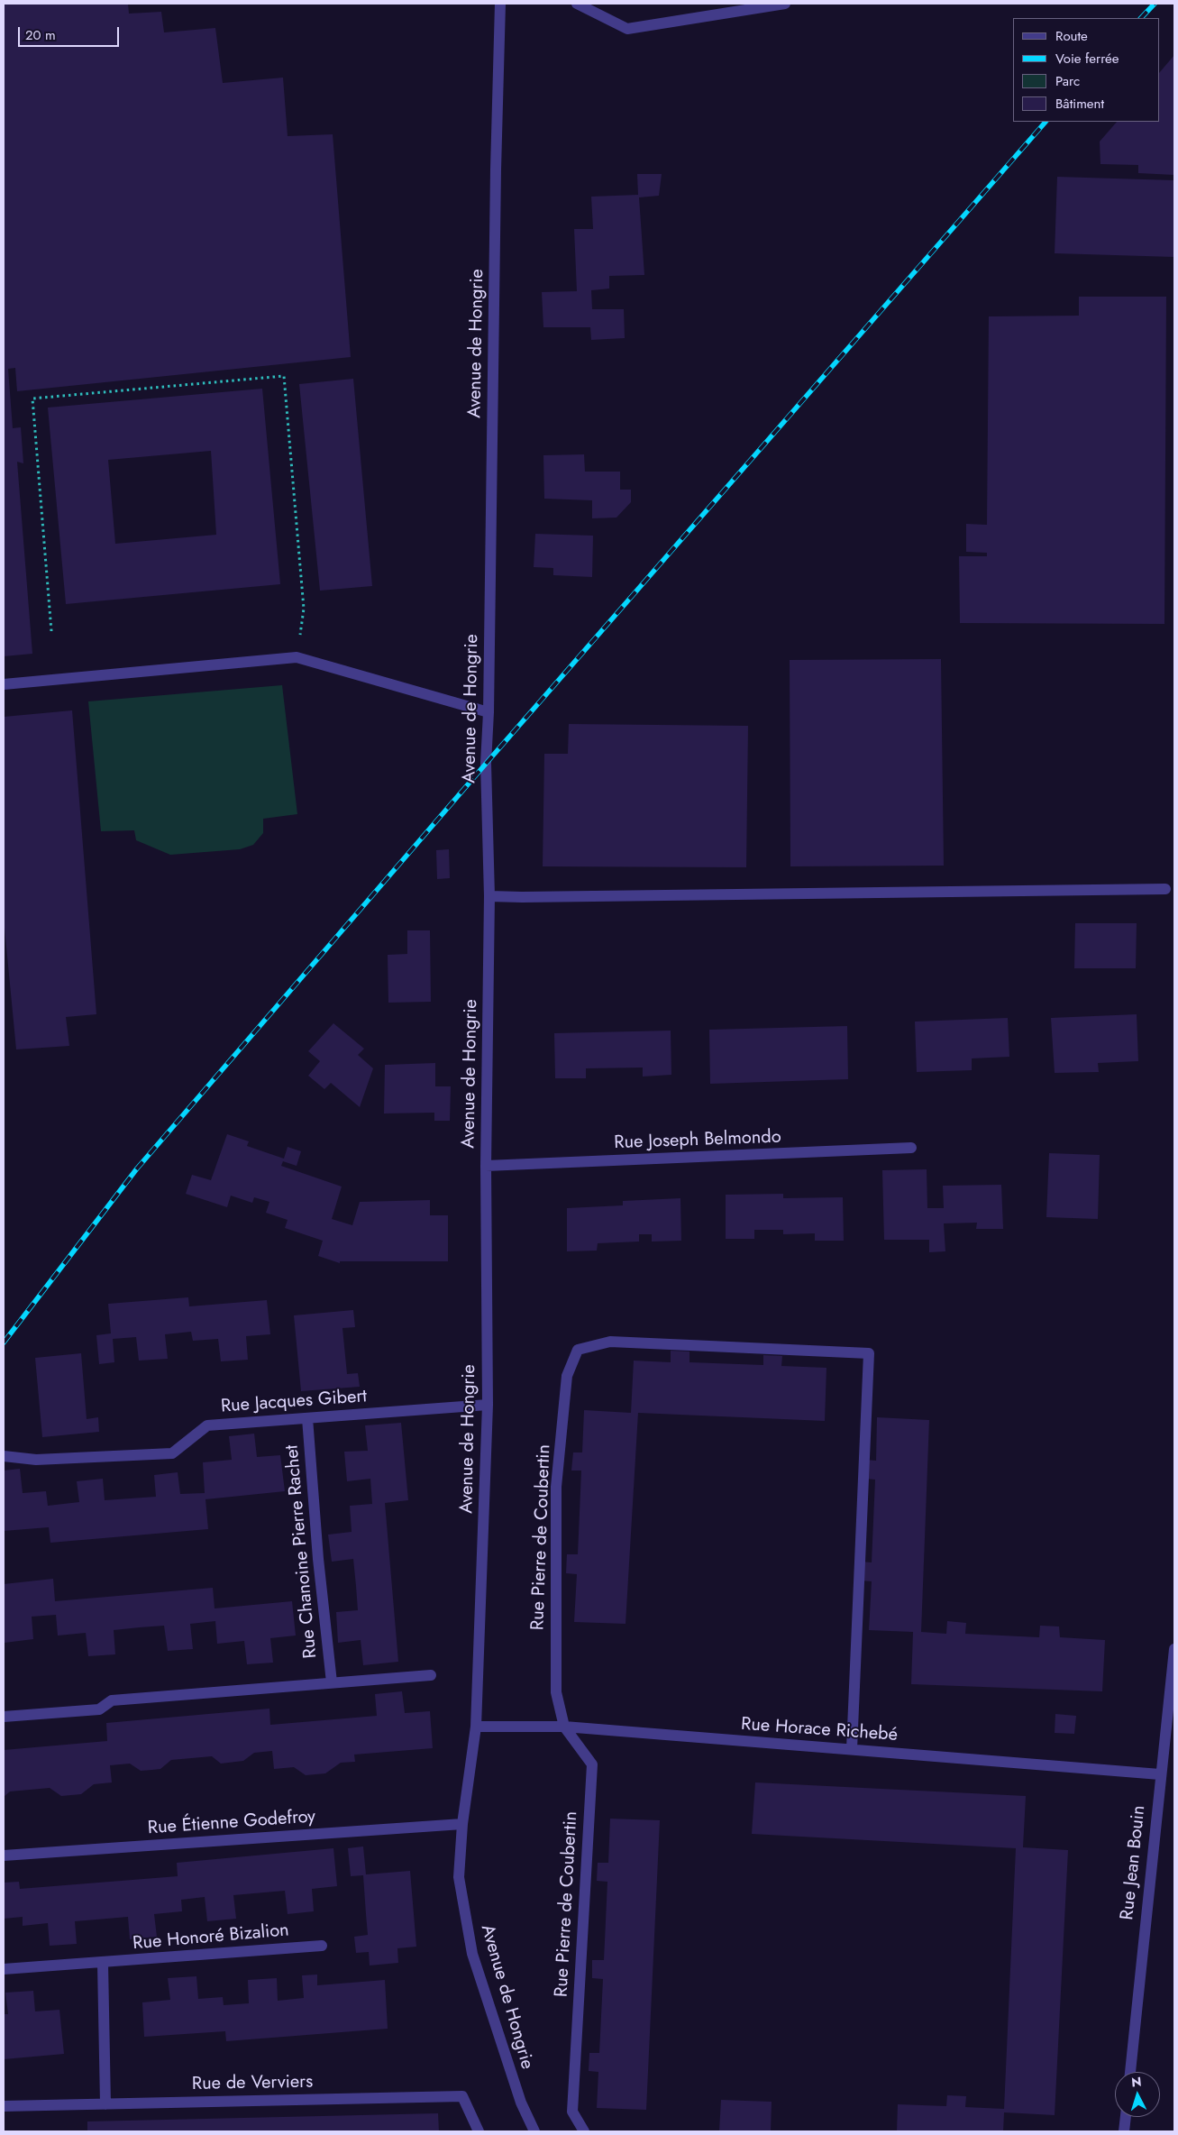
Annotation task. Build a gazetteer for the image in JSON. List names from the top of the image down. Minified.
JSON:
{"streets":{"street":["Avenue de Hongrie","Rue Joseph Belmondo","Rue Jacques Gibert","Rue Pierre de Coubertin","Rue Chanoine Pierre Rachet","Rue Horace Richebé","Rue Étienne Godefroy","Rue Jean Bouin","Rue Honoré Bizalion","Rue de Verviers"]},"crossings":[["Avenue de Hongrie","Rue Joseph Belmondo"],["Avenue de Hongrie","Rue Jacques Gibert"],["Avenue de Hongrie","Rue Horace Richebé"],["Avenue de Hongrie","Rue Étienne Godefroy"],["Rue Jacques Gibert","Rue Chanoine Pierre Rachet"],["Rue Pierre de Coubertin","Rue Horace Richebé"],["Rue Horace Richebé","Rue Jean Bouin"]],"legend":["Route","Voie ferrée","Parc","Bâtiment"],"scale_bar":"20 m","north":"top"}
